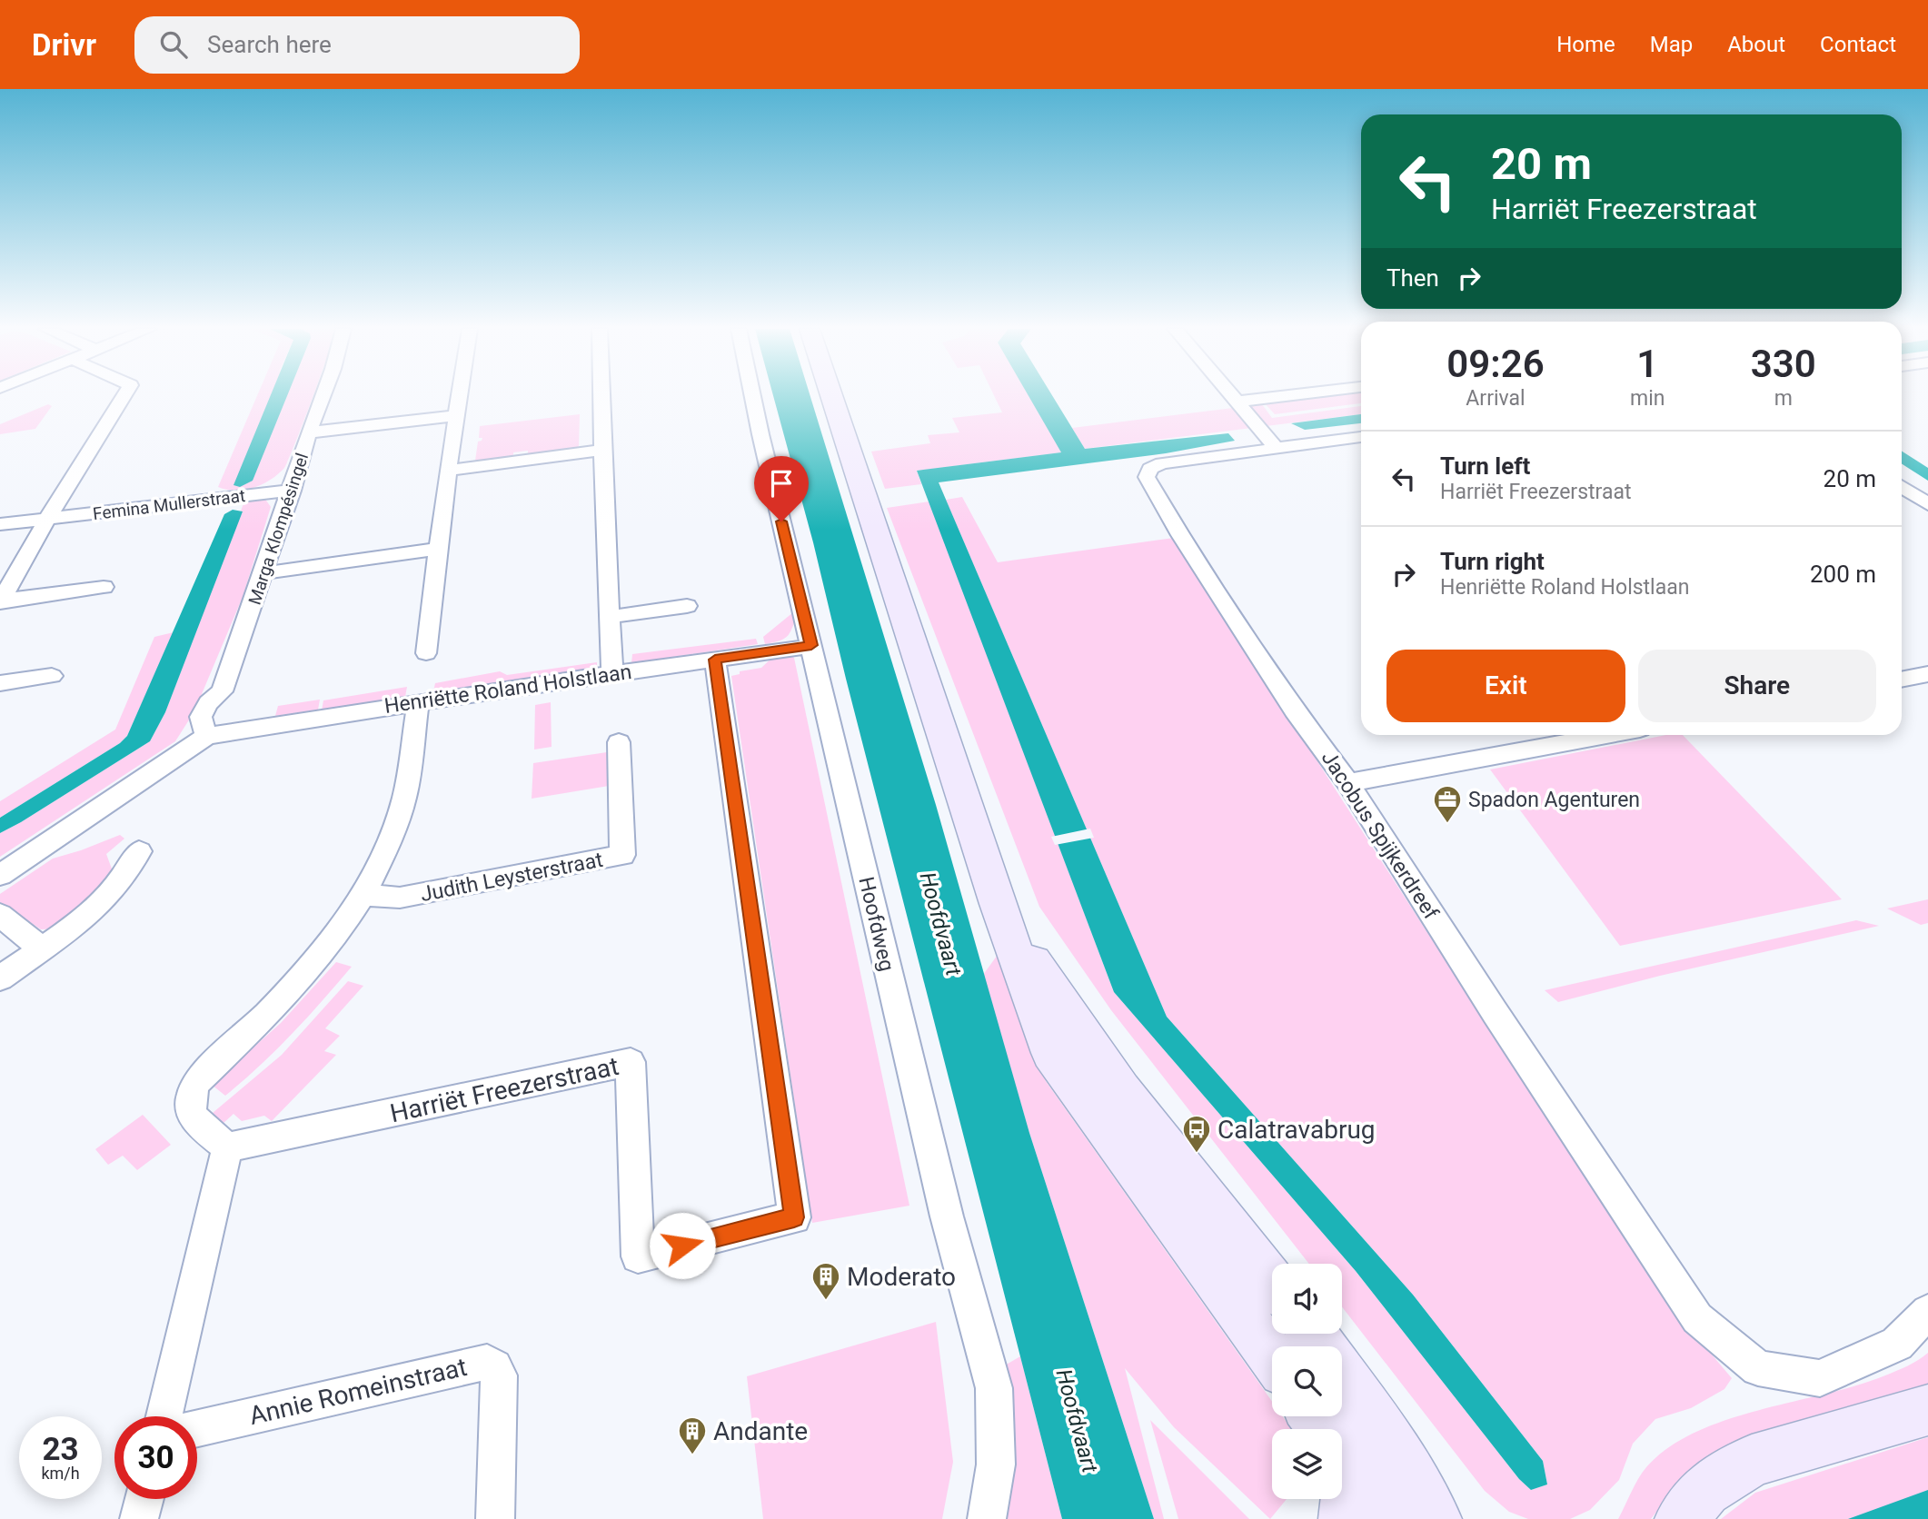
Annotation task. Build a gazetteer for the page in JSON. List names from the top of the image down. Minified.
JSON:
{"streets":{"street":["Femina Mullerstraat","Marga Klompésingel","Henriëtte Roland Holstlaan","Jacobus Spijkerdreef","Judith Leysterstraat","Hoofdweg","Harriët Freezerstraat","Annie Romeinstraat"]},"crossings":[["Femina Mullerstraat","Marga Klompésingel"],["Marga Klompésingel","Henriëtte Roland Holstlaan"],["Henriëtte Roland Holstlaan","Hoofdweg"],["Henriëtte Roland Holstlaan","Harriët Freezerstraat"]],"water":["Hoofdvaart"],"places":{"office":["Spadon Agenturen"],"bus stop":["Calatravabrug"],"building":["Moderato","Andante"]},"page":{"header":"Drivr","search":"Search here","nav":["Home","Map","About","Contact"],"turn":["20 m","Harriët Freezerstraat"],"then":"Then","eta":["09:26","Arrival","1","min","330","m"],"list":[{"name":"Turn left","note":"Harriët Freezerstraat","value":"20 m"},{"name":"Turn right","note":"Henriëtte Roland Holstlaan","value":"200 m"}],"buttons":["Exit","Share"],"speed":"23 km/h","limit":"30"}}
